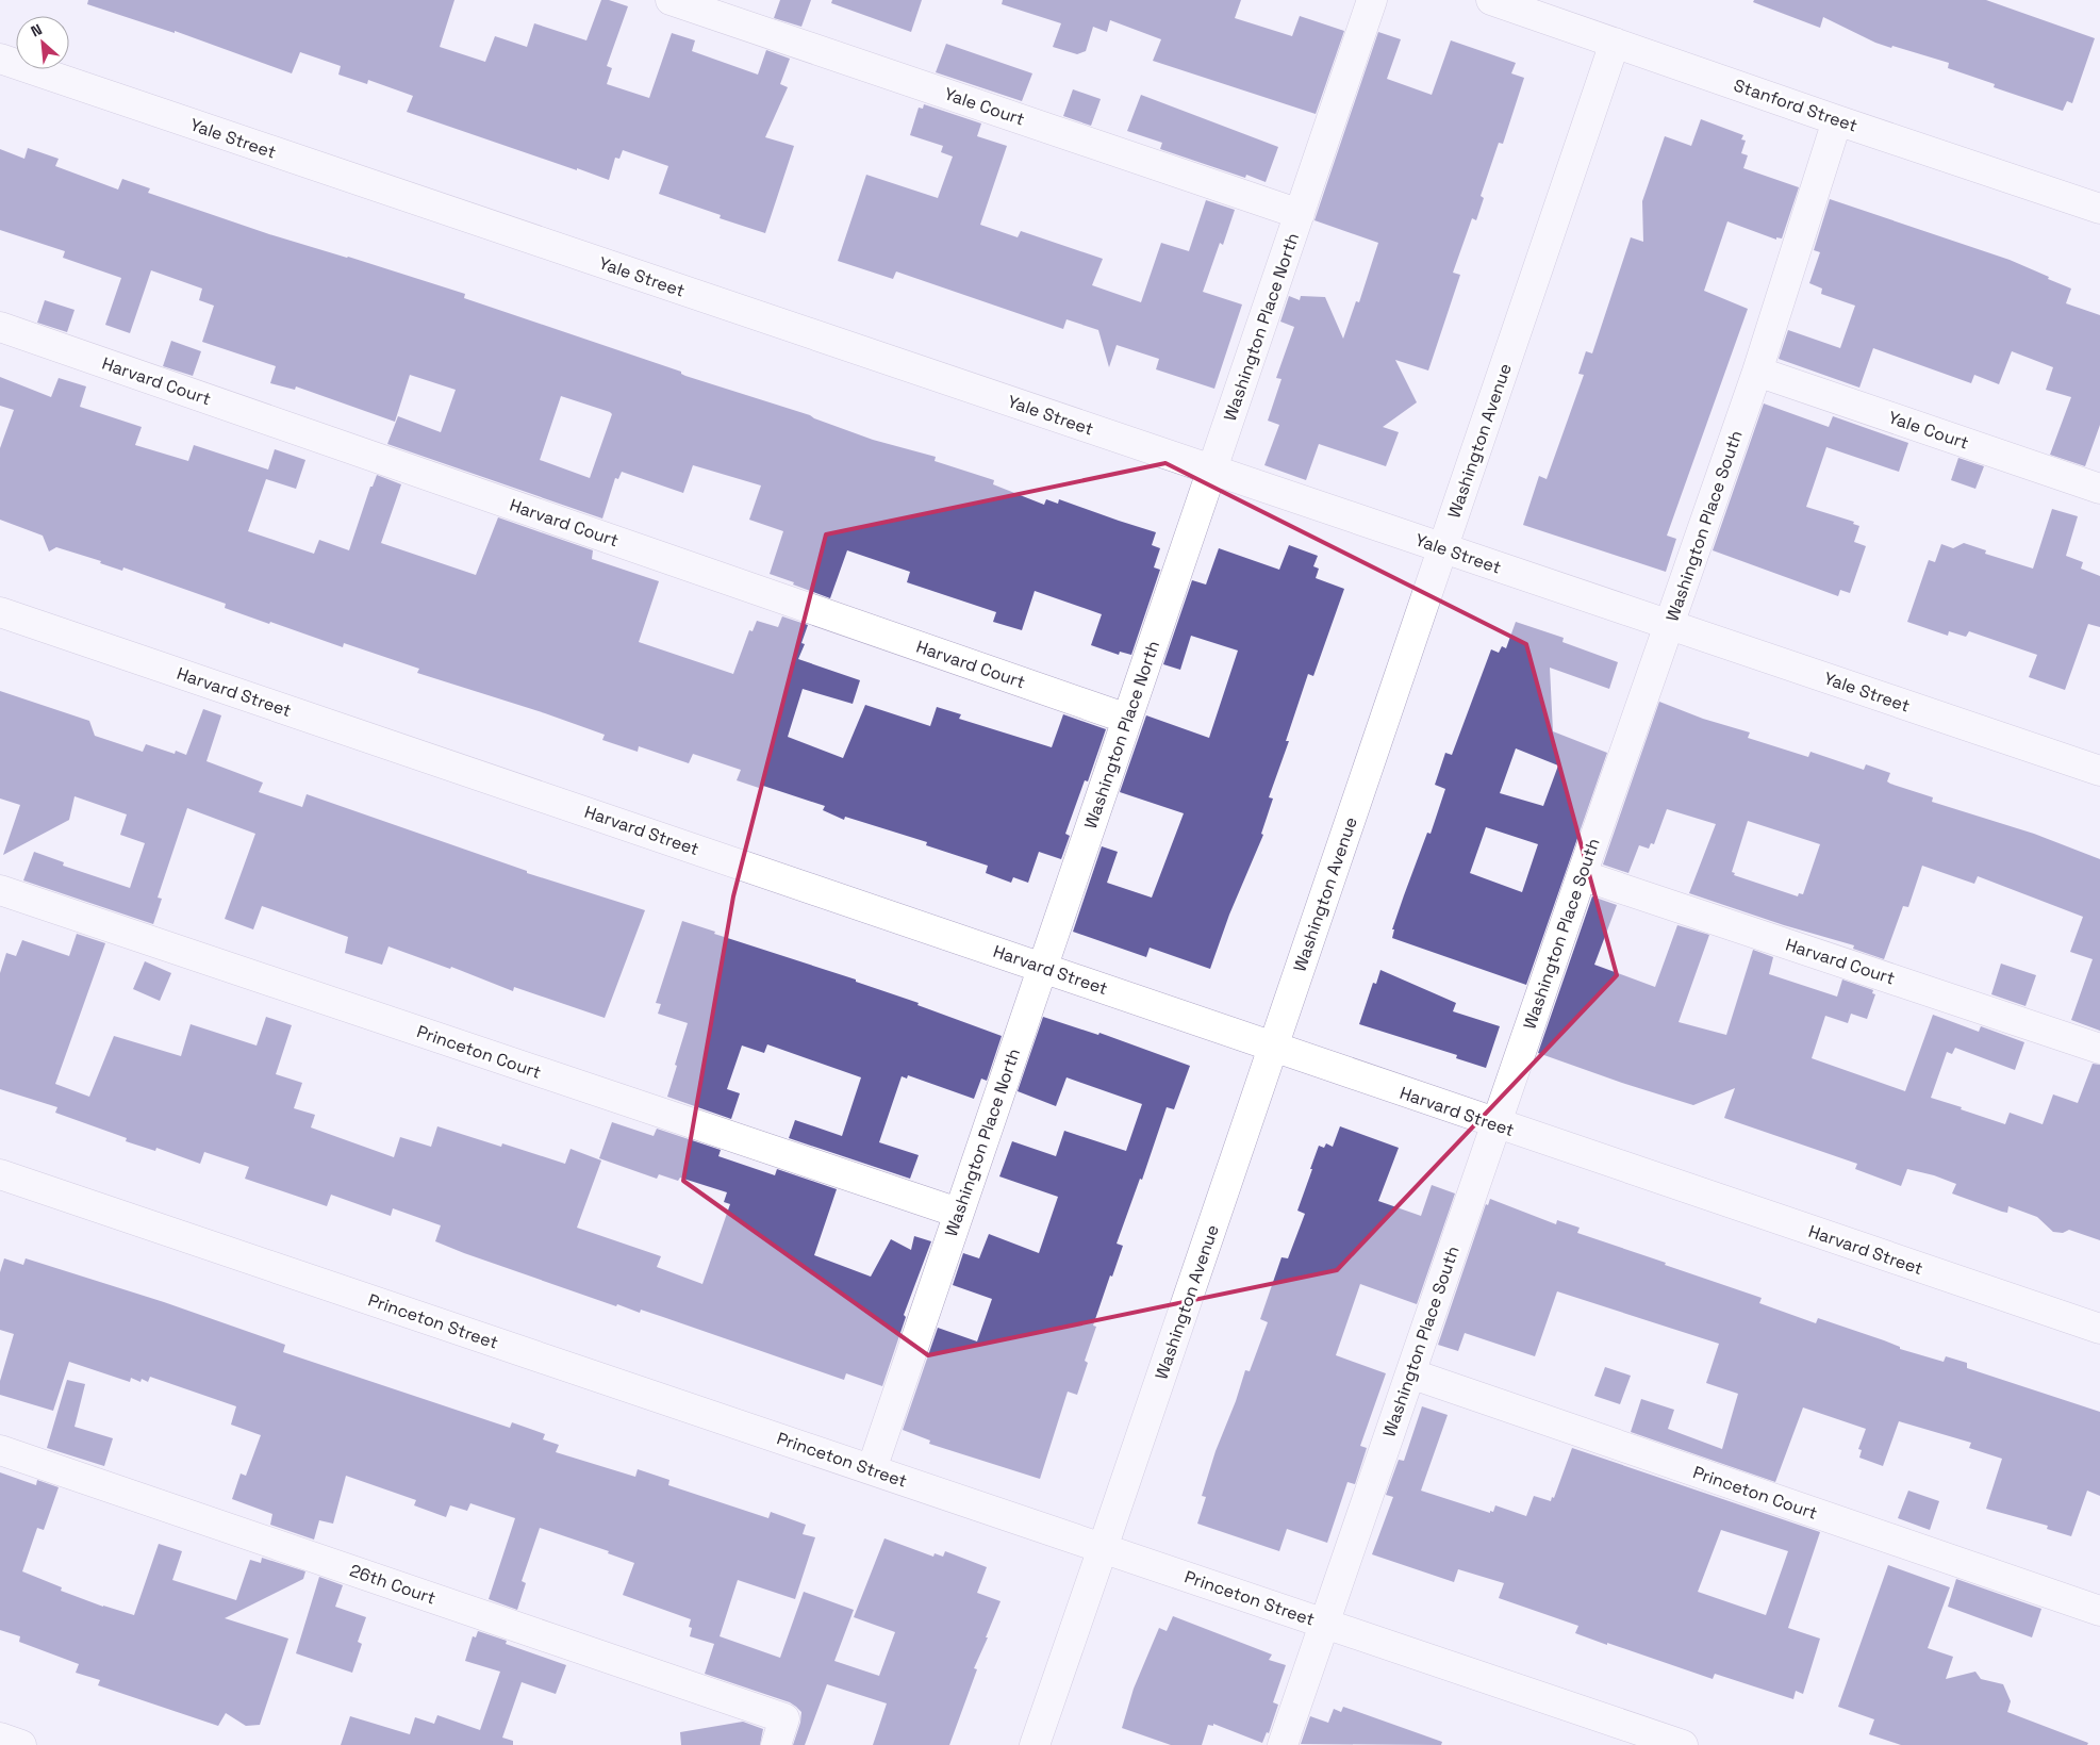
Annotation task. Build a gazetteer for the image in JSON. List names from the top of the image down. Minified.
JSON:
{"streets":{"street":["Stanford Street","Yale Court","Yale Street","Washington Place North","Harvard Court","Washington Avenue","Washington Place South","Harvard Street","Princeton Court","Princeton Street","26th Court"]},"crossings":[["Stanford Street","Washington Avenue"],["Stanford Street","Washington Place South"],["Yale Court","Washington Place North"],["Yale Court","Washington Place South"],["Yale Street","Washington Place North"],["Yale Street","Washington Avenue"],["Yale Street","Washington Place South"],["Washington Place North","Harvard Court"],["Washington Place North","Harvard Street"],["Washington Place North","Princeton Court"],["Washington Place North","Princeton Street"],["Harvard Court","Washington Place South"],["Washington Avenue","Harvard Street"],["Washington Avenue","Princeton Street"],["Washington Place South","Harvard Street"],["Washington Place South","Princeton Court"],["Washington Place South","Princeton Street"]],"north":"top left"}
